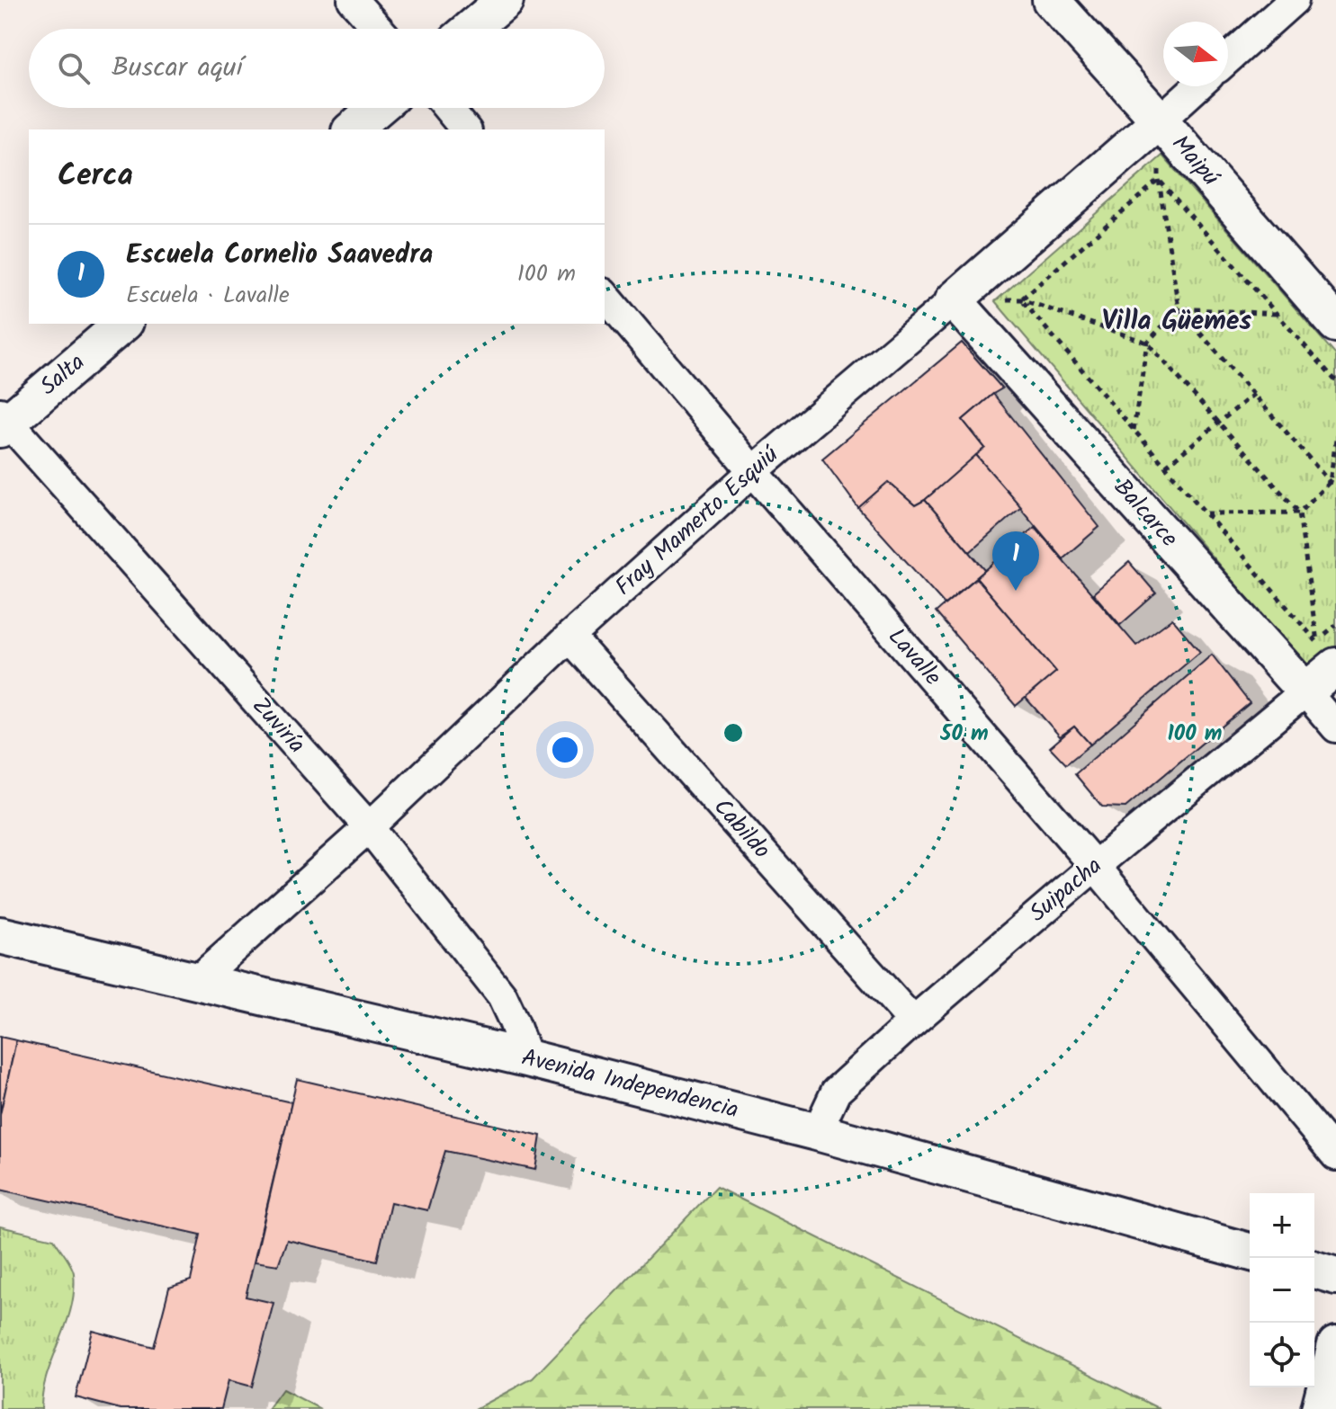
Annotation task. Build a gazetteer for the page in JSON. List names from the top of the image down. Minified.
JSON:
{"streets":{"street":["Maipú","Salta","Balcarce","Fray Mamerto Esquiú","Lavalle","Zuviría","Cabildo","Suipacha","Avenida Independencia"]},"crossings":[["Maipú","Fray Mamerto Esquiú"],["Salta","Zuviría"],["Balcarce","Fray Mamerto Esquiú"],["Balcarce","Suipacha"],["Fray Mamerto Esquiú","Lavalle"],["Fray Mamerto Esquiú","Zuviría"],["Fray Mamerto Esquiú","Cabildo"],["Fray Mamerto Esquiú","Avenida Independencia"],["Lavalle","Suipacha"],["Zuviría","Avenida Independencia"],["Cabildo","Suipacha"],["Suipacha","Avenida Independencia"]],"districts":["Villa Güemes"],"north":"right","page":{"search":"Buscar aquí","heading":"Cerca","list":[{"mark":"1","name":"Escuela Cornelio Saavedra","note":"Escuela · Lavalle","value":"100 m"}],"pins":"1","map_buttons":["+","−"]},"rings":["50 m","100 m"]}
